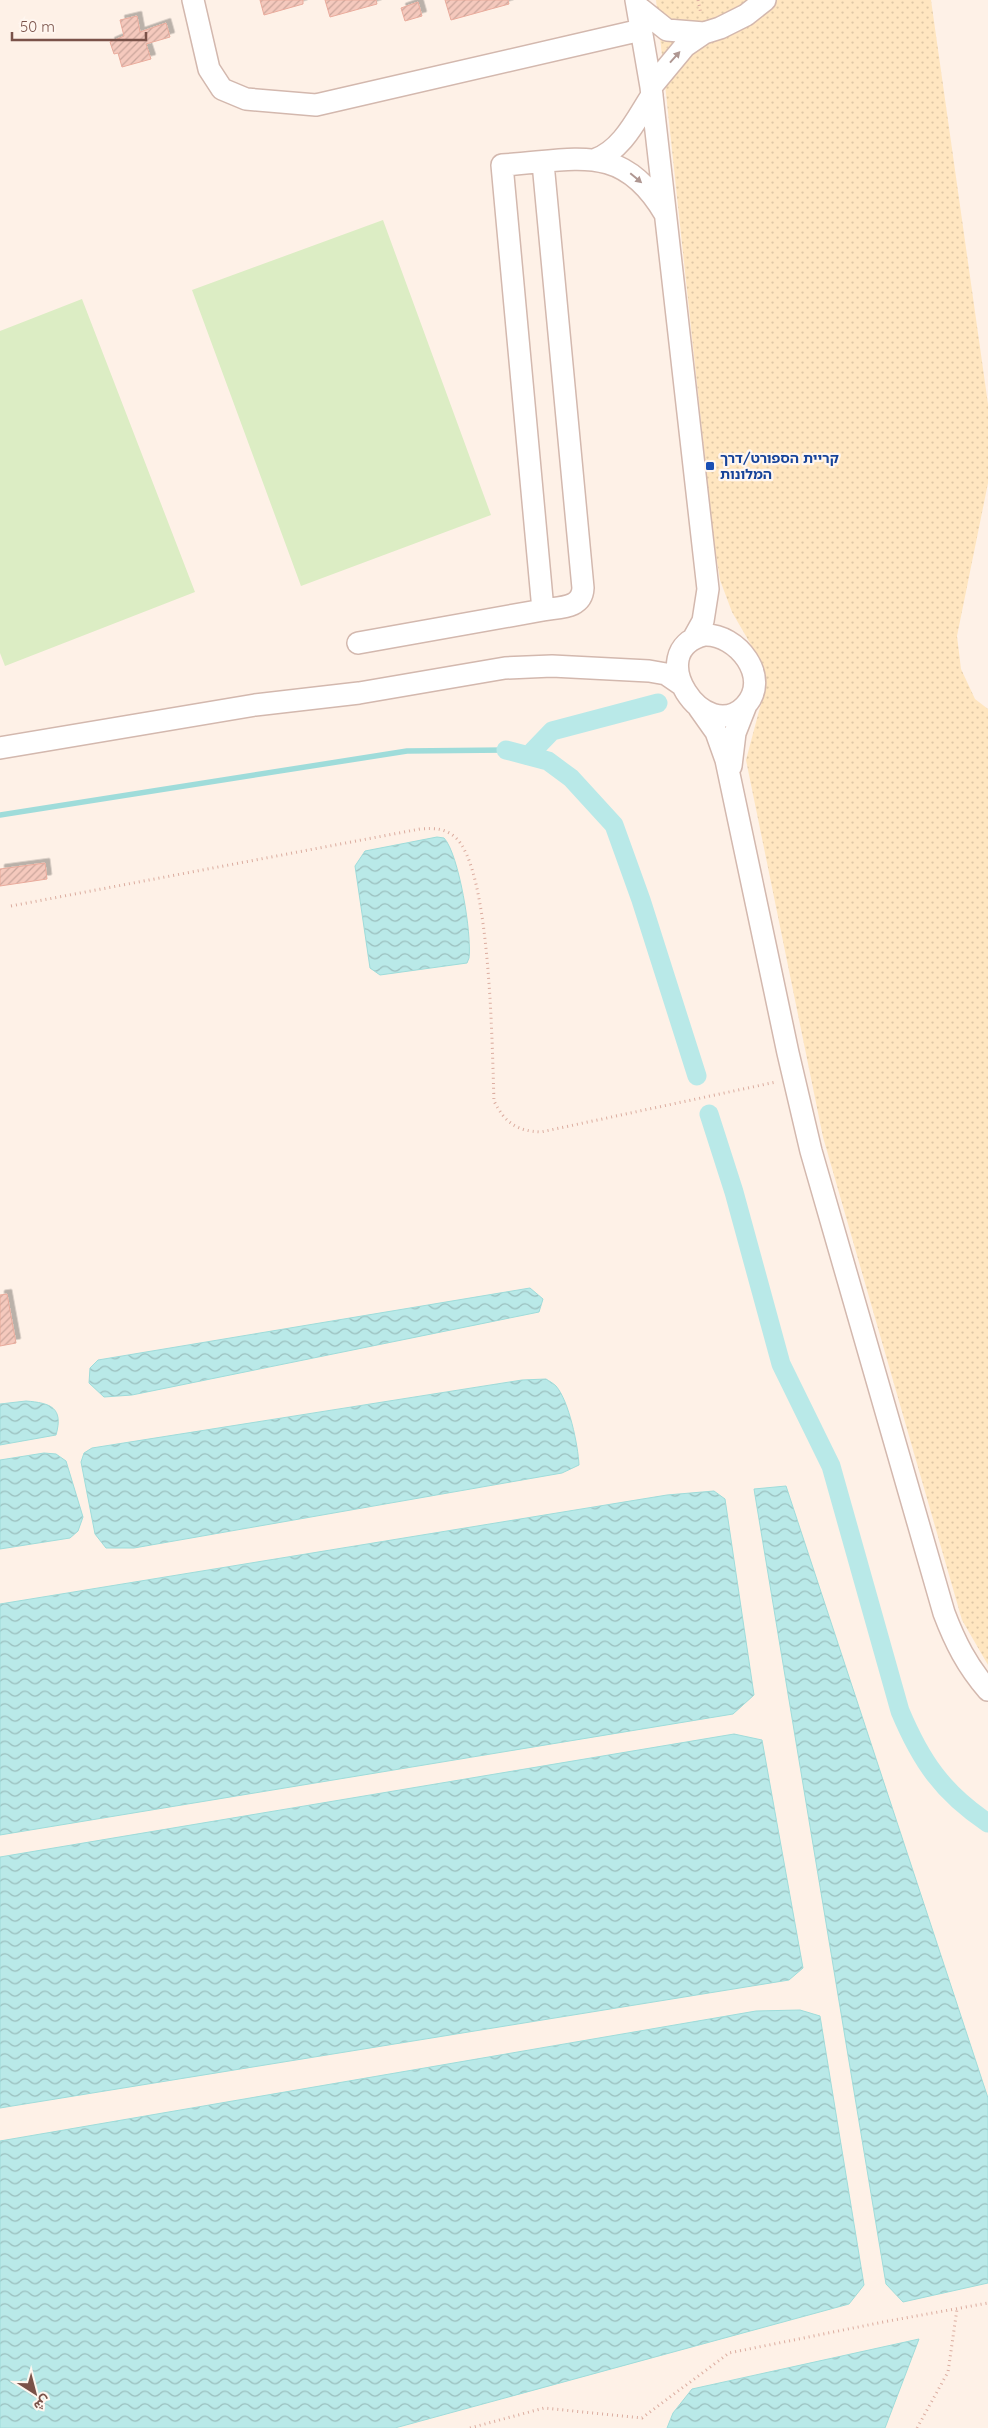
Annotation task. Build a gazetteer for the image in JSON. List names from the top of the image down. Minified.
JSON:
{"places":{"transit":["קריית הספורט/דרך המלונות"]},"scale_bar":"50 m","north":"bottom right"}
